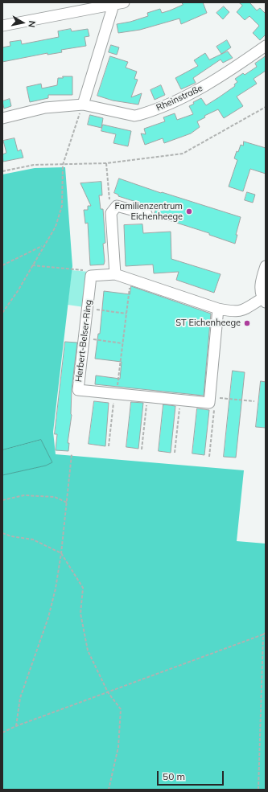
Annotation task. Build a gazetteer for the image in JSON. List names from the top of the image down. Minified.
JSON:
{"streets":{"street":["Rheinstraße","Herbert-Belser-Ring"]},"places":["Familienzentrum Eichenheege","ST Eichenheege"],"scale_bar":"50 m","north":"right"}
